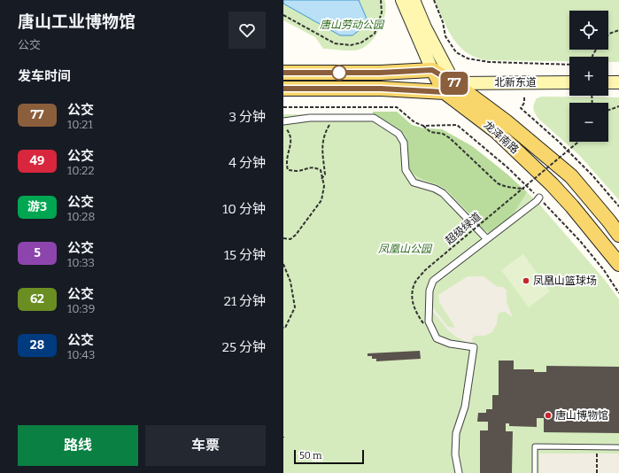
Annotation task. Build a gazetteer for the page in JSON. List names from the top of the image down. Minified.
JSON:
{"streets":{"main road":["北新东道","龙泽南路"],"path":["超级绿道"]},"crossings":[["北新东道","龙泽南路"]],"parks":["唐山劳动公园","凤凰山公园"],"places":["凤凰山篮球场","唐山博物馆"],"lines":["bus line 77"],"scale_bar":"50 m","page":{"heading":[["唐山工业博物馆","公交"],"发车时间"],"on_map":"77","map_buttons":["+","−"],"list":[{"mark":"77","name":"公交","note":"10:21","value":"3 分钟"},{"mark":"49","name":"公交","note":"10:22","value":"4 分钟"},{"mark":"游3","name":"公交","note":"10:28","value":"10 分钟"},{"mark":"5","name":"公交","note":"10:33","value":"15 分钟"},{"mark":"62","name":"公交","note":"10:39","value":"21 分钟"},{"mark":"28","name":"公交","note":"10:43","value":"25 分钟"}],"buttons":["路线","车票"],"scale":"50 m"}}
